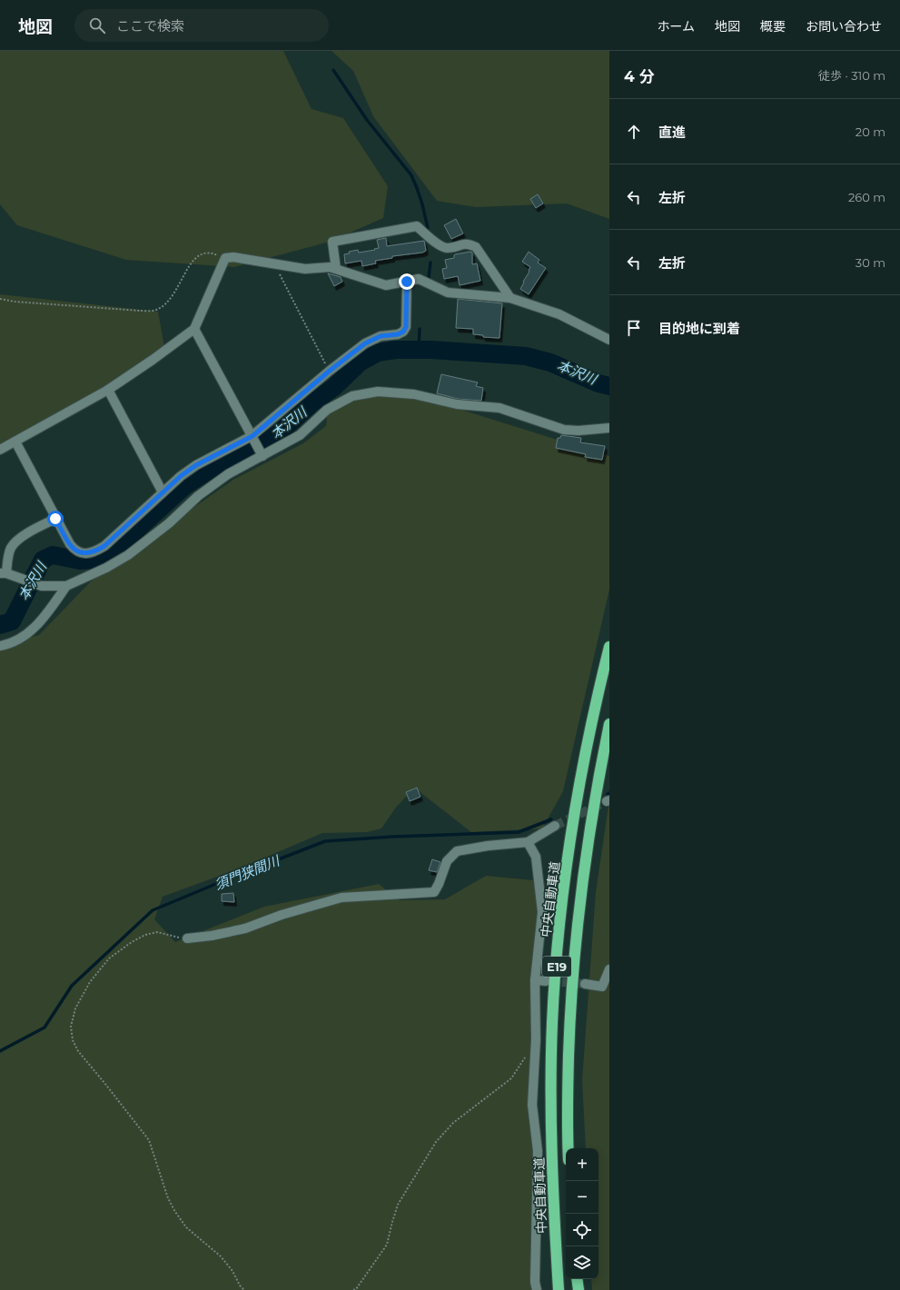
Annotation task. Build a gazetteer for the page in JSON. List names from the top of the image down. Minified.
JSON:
{"streets":{"highway":["中央自動車道","E19"]},"water":["本沢川","須門狭間川"],"page":{"header":"地図","search":"ここで検索","nav":["ホーム","地図","概要","お問い合わせ"],"heading":["4 分","徒歩 · 310 m"],"list":[["直進","20 m"],["左折","260 m"],["左折","30 m"],"目的地に到着"],"map_buttons":["+","−"]}}
